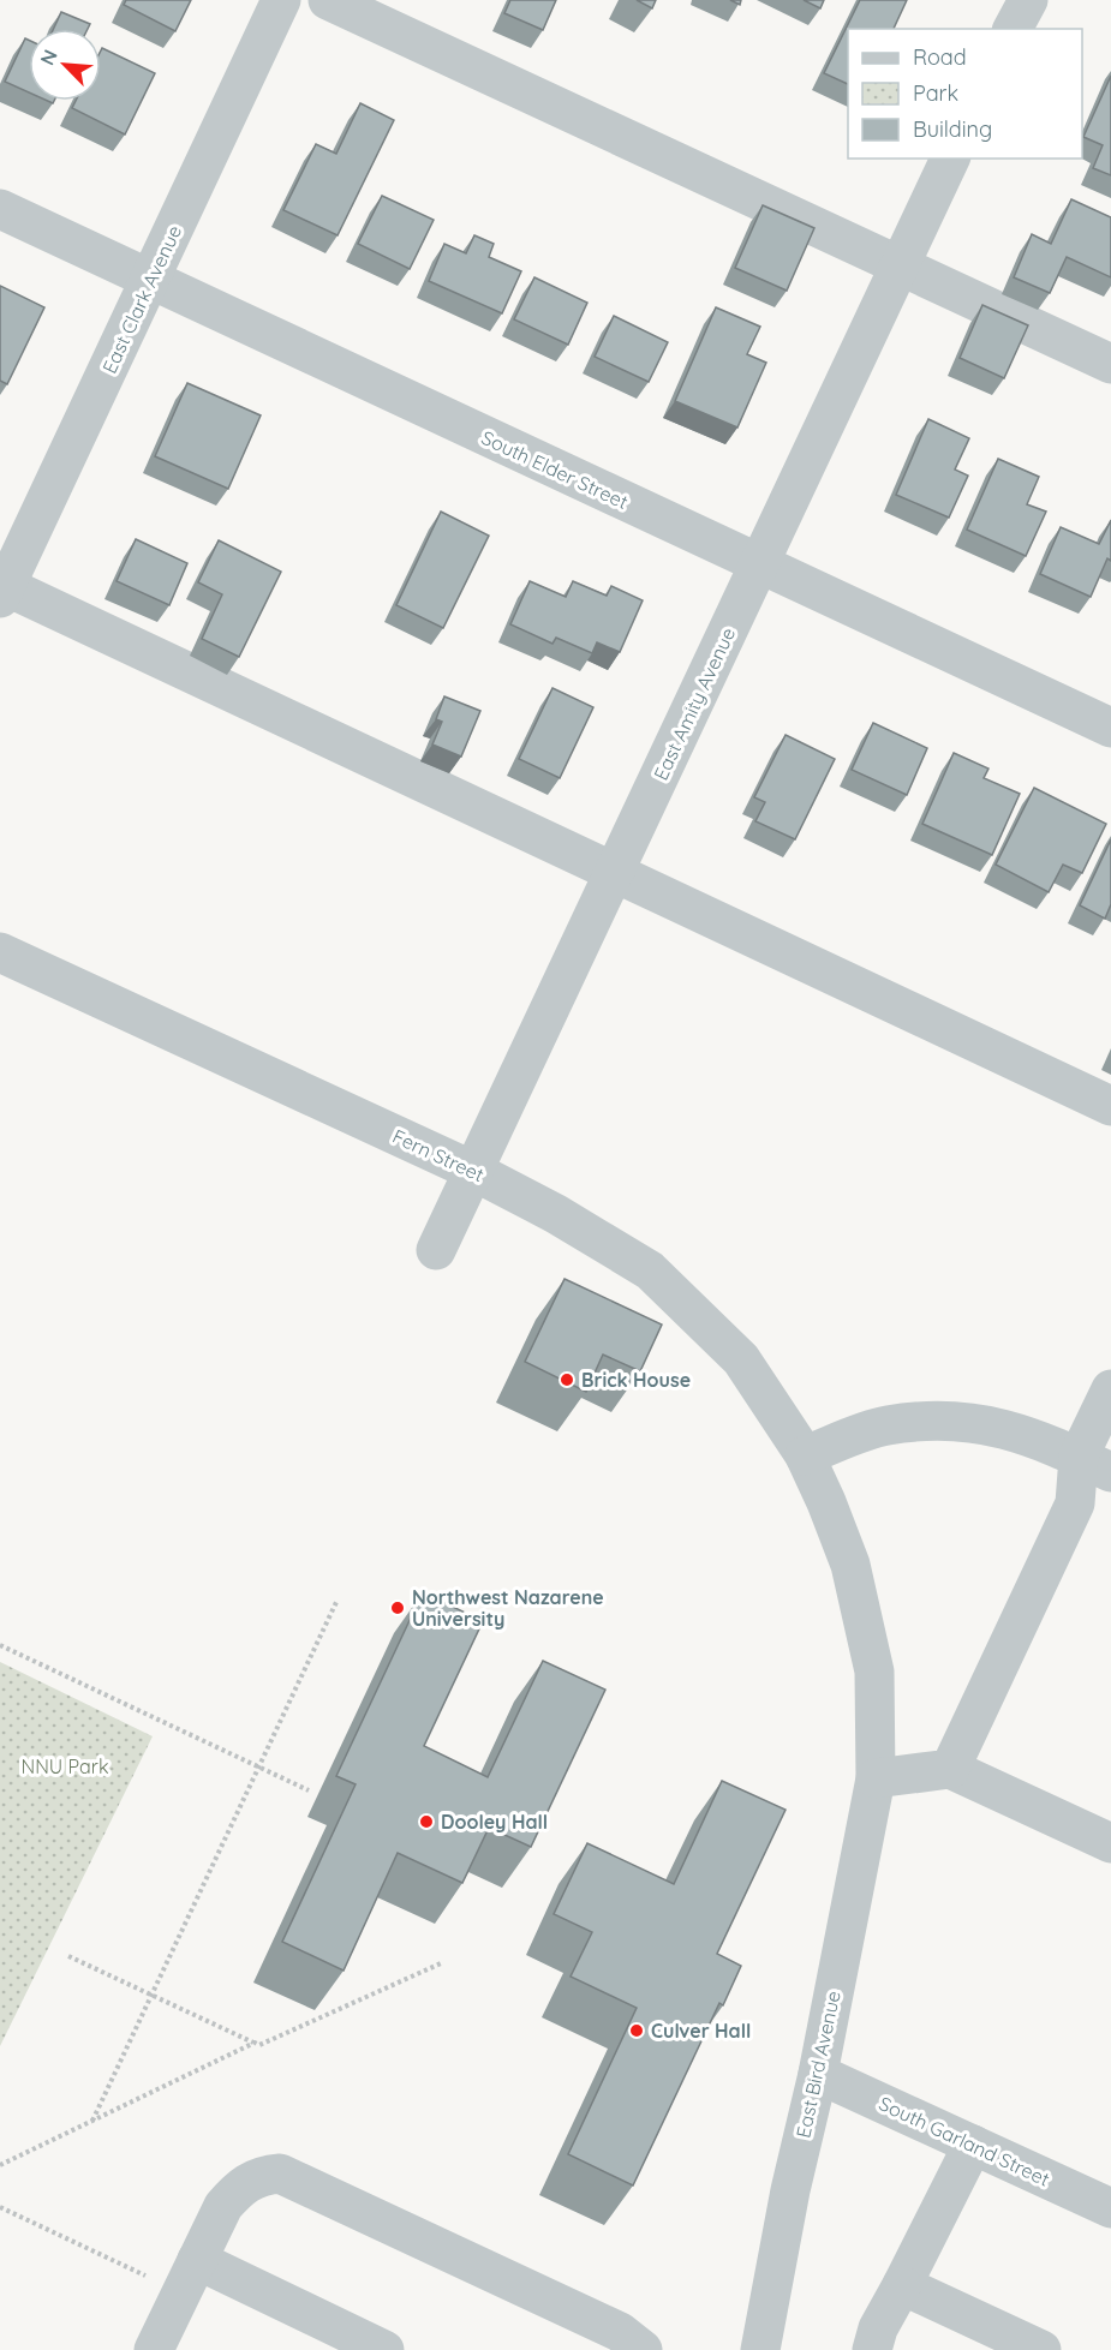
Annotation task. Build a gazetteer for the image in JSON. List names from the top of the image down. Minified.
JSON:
{"streets":{"street":["East Clark Avenue","South Elder Street","East Amity Avenue","Fern Street","East Bird Avenue","South Garland Street"]},"crossings":[["East Clark Avenue","South Elder Street"],["South Elder Street","East Amity Avenue"],["East Amity Avenue","Fern Street"],["Fern Street","East Bird Avenue"],["East Bird Avenue","South Garland Street"]],"parks":["NNU Park"],"places":["Brick House","Northwest Nazarene University","Dooley Hall","Culver Hall"],"legend":["Road","Park","Building"],"north":"top left"}
